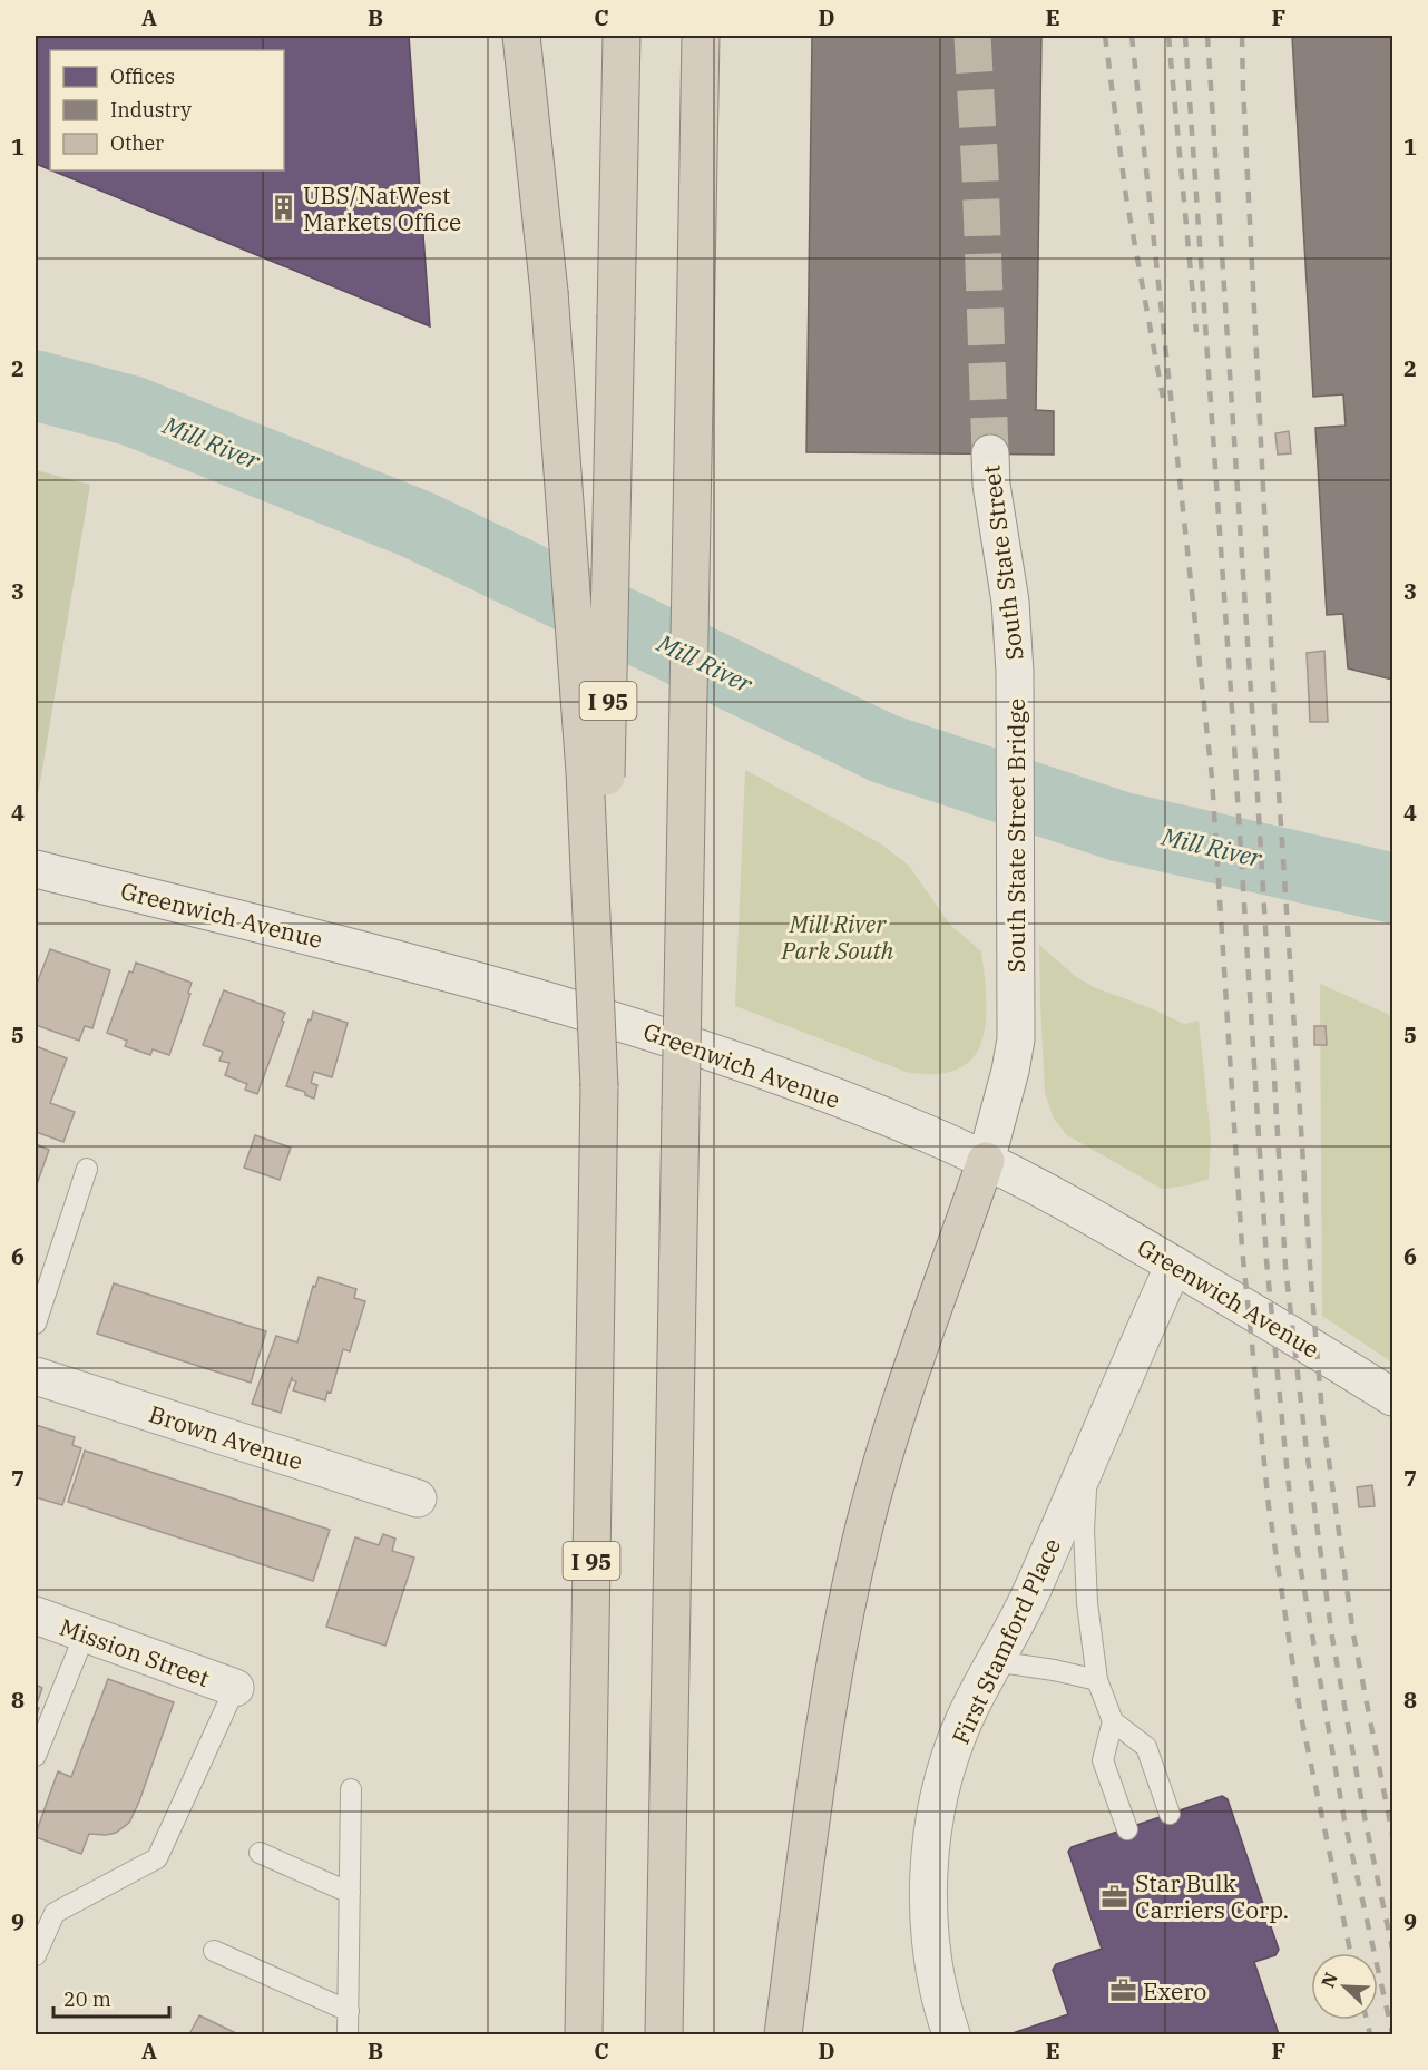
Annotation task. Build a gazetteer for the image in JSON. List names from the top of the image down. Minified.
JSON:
{"streets":{"highway":["I 95"],"main road":["South State Street","South State Street Bridge","Greenwich Avenue","Brown Avenue","First Stamford Place","Mission Street"]},"crossings":[["South State Street","South State Street Bridge"],["South State Street Bridge","Greenwich Avenue"],["Greenwich Avenue","First Stamford Place"]],"water":["Mill River"],"parks":["Mill River Park South"],"places":{"building":["UBS/NatWest Markets Office"],"office":["Star Bulk Carriers Corp.","Exero"]},"legend":["Offices","Industry","Other"],"scale_bar":"20 m","north":"top left","grid":{"columns":["A","B","C","D","E","F"],"rows":["1","2","3","4","5","6","7","8","9"]}}
